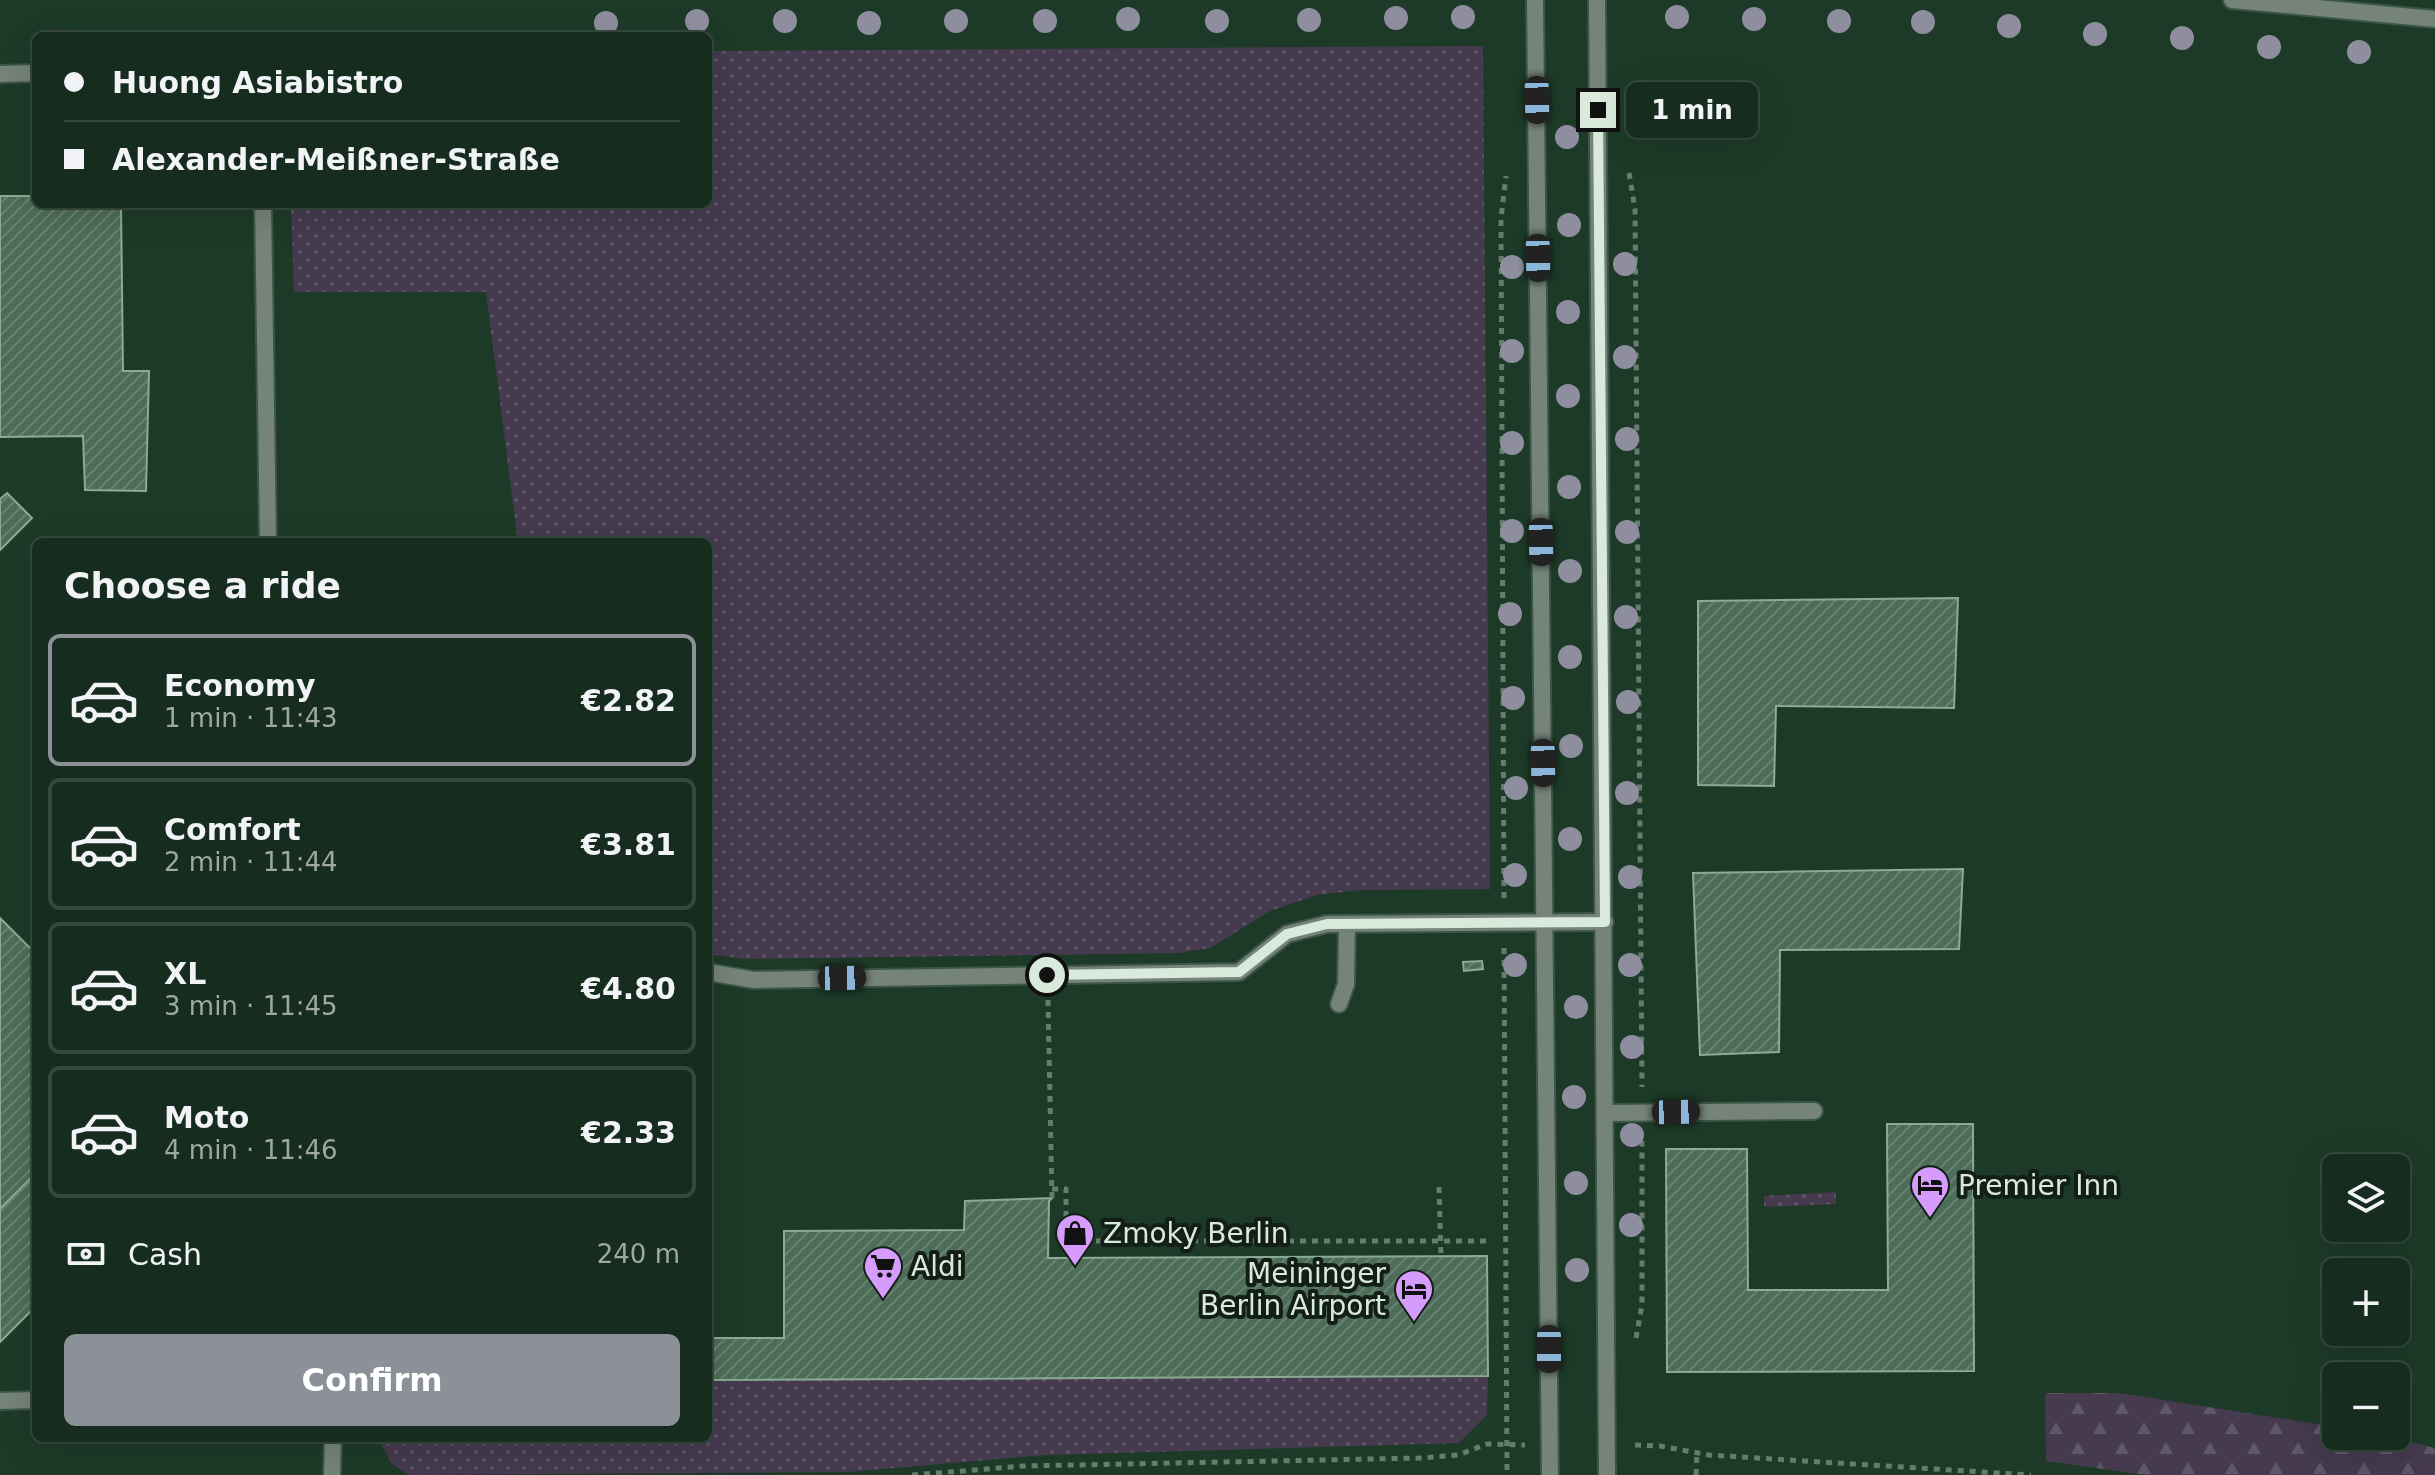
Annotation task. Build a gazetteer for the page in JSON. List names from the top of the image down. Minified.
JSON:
{"places":{"hotel":["Premier Inn","Meininger Berlin Airport"],"shop":["Zmoky Berlin"],"supermarket":["Aldi"]},"page":{"banner":["Huong Asiabistro","Alexander-Meißner-Straße"],"bubble":"1 min","heading":"Choose a ride","list":[{"name":"Economy","note":"1 min · 11:43","value":"€2.82"},{"name":"Comfort","note":"2 min · 11:44","value":"€3.81"},{"name":"XL","note":"3 min · 11:45","value":"€4.80"},{"name":"Moto","note":"4 min · 11:46","value":"€2.33"}],"map_buttons":["+","−"],"pay":["Cash","240 m"],"buttons":"Confirm"}}
